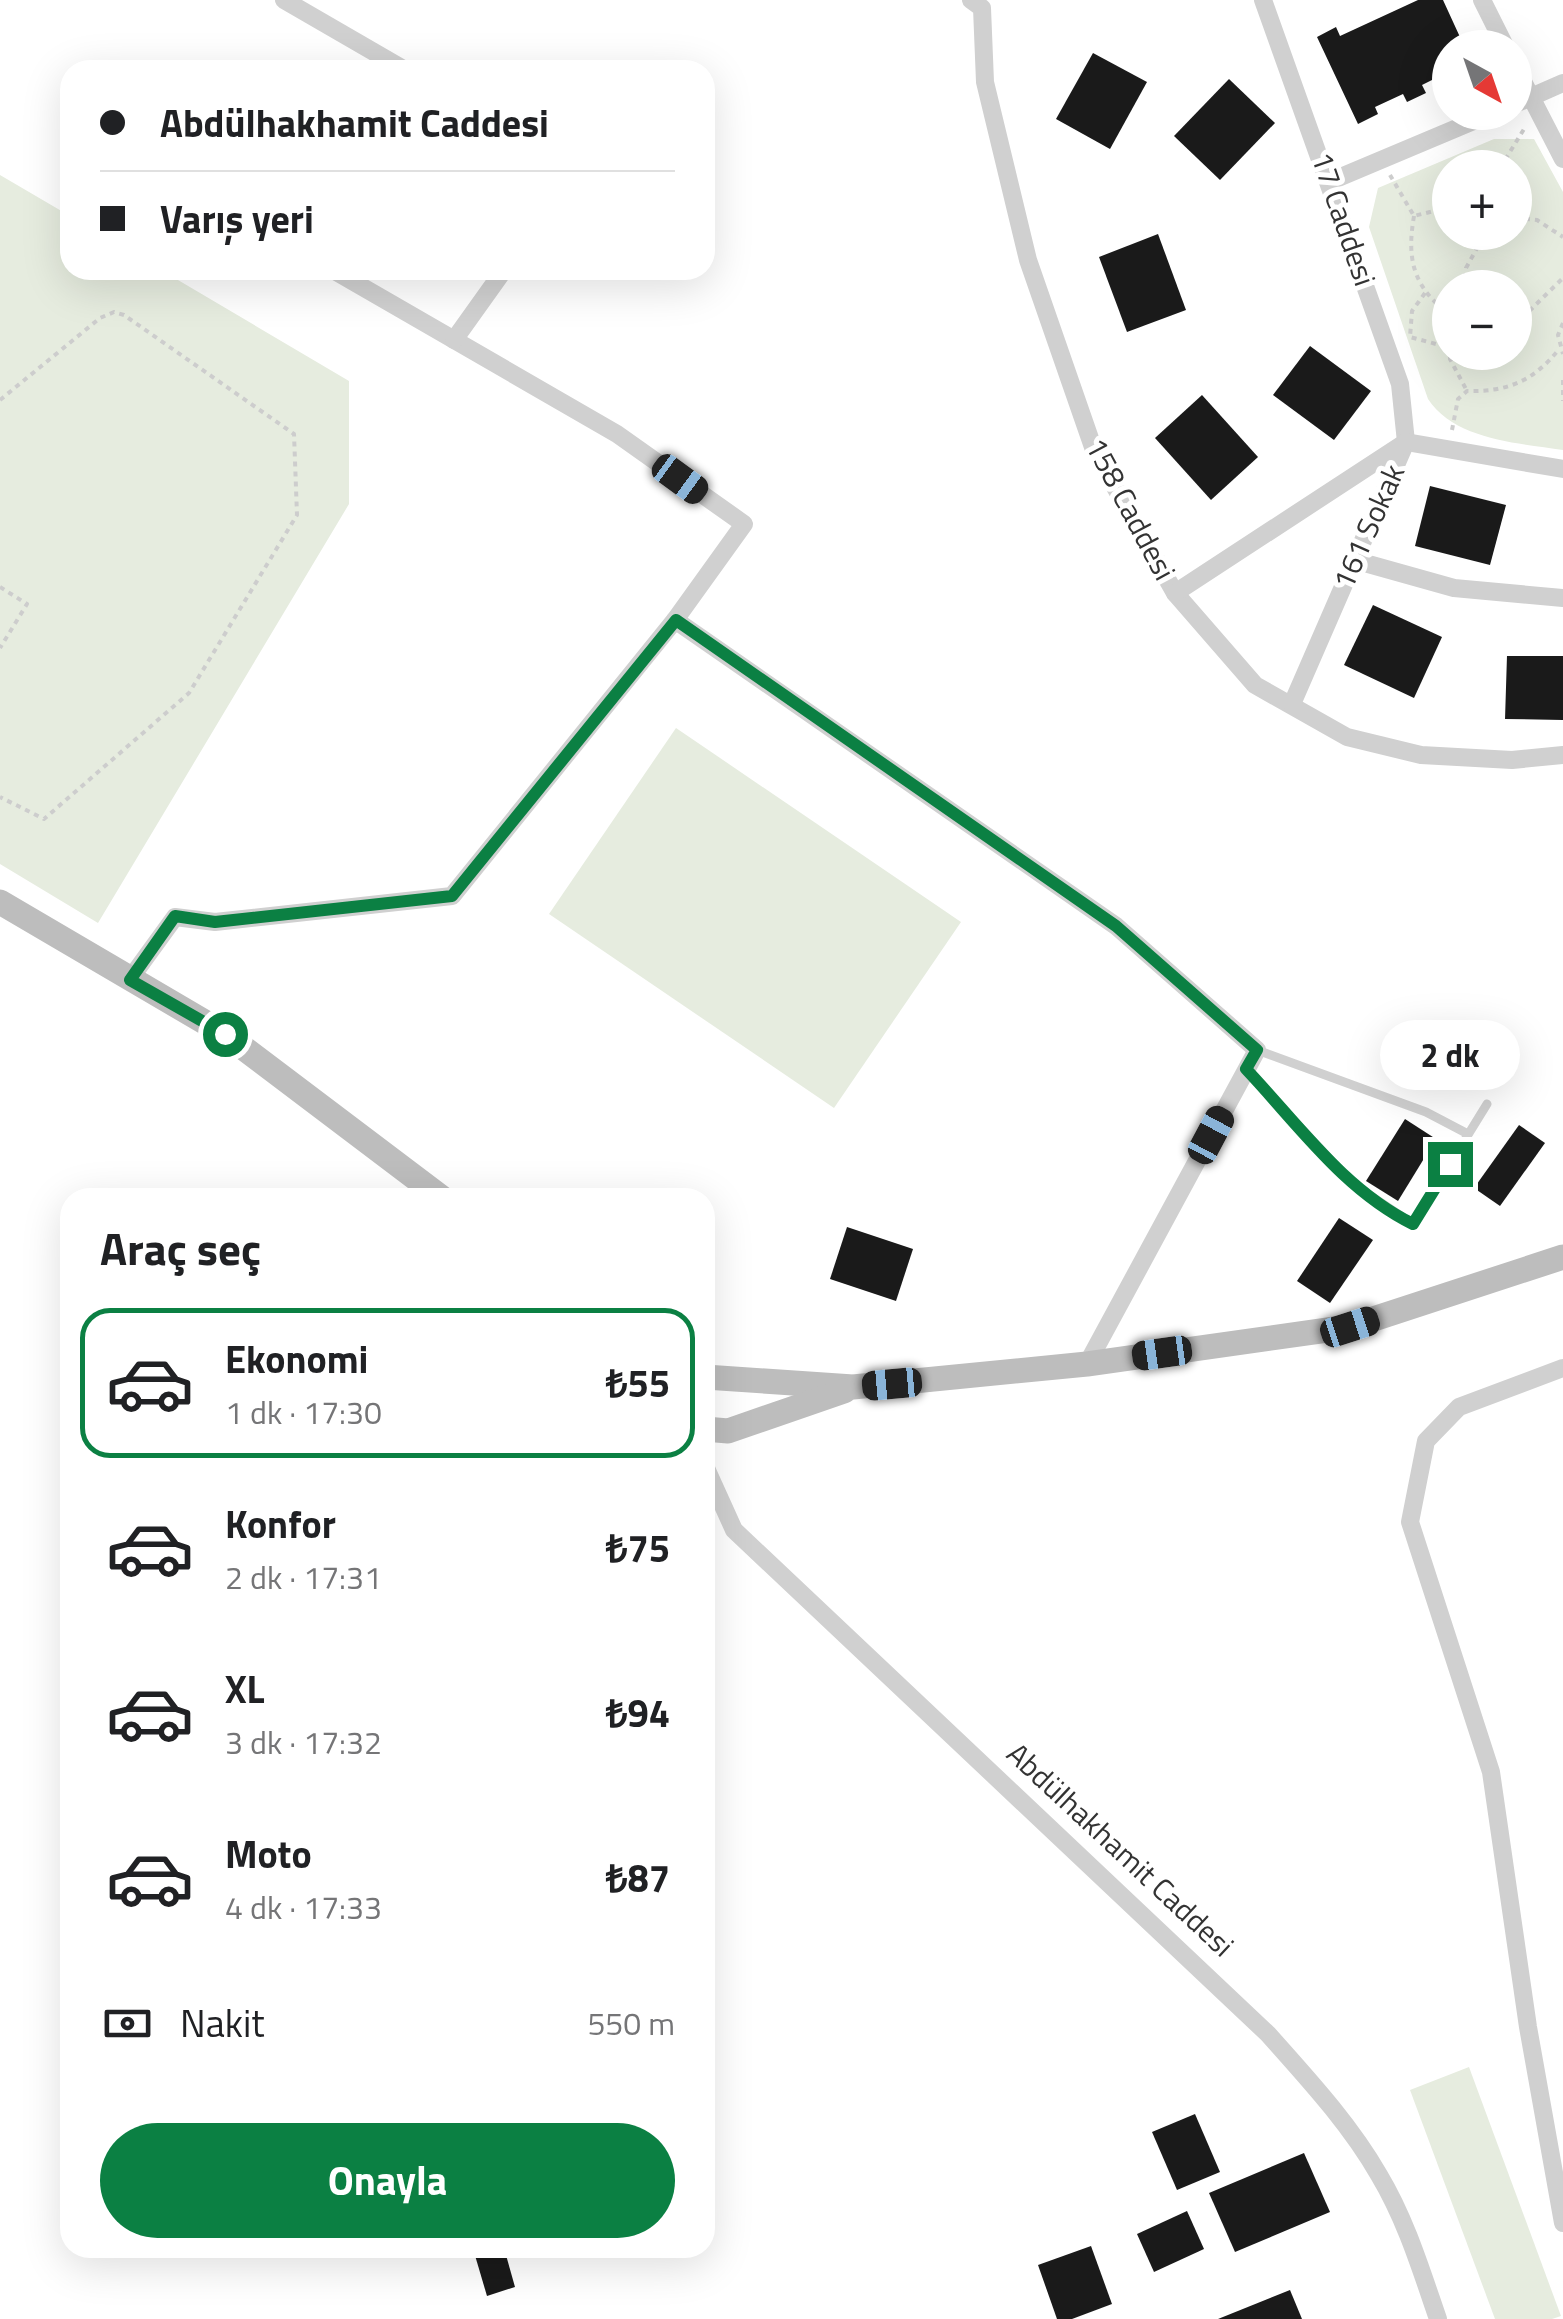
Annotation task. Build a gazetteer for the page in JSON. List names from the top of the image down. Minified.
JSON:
{"streets":{"street":["17 Caddesi","158 Caddesi","161 Sokak","Abdülhakhamit Caddesi"]},"crossings":[["17 Caddesi","161 Sokak"],["158 Caddesi","161 Sokak"]],"north":"bottom right","page":{"map_buttons":["+","−"],"banner":["Abdülhakhamit Caddesi","Varış yeri"],"bubble":"2 dk","heading":"Araç seç","list":[{"name":"Ekonomi","note":"1 dk · 17:30","value":"₺55"},{"name":"Konfor","note":"2 dk · 17:31","value":"₺75"},{"name":"XL","note":"3 dk · 17:32","value":"₺94"},{"name":"Moto","note":"4 dk · 17:33","value":"₺87"}],"pay":["Nakit","550 m"],"buttons":"Onayla"}}
